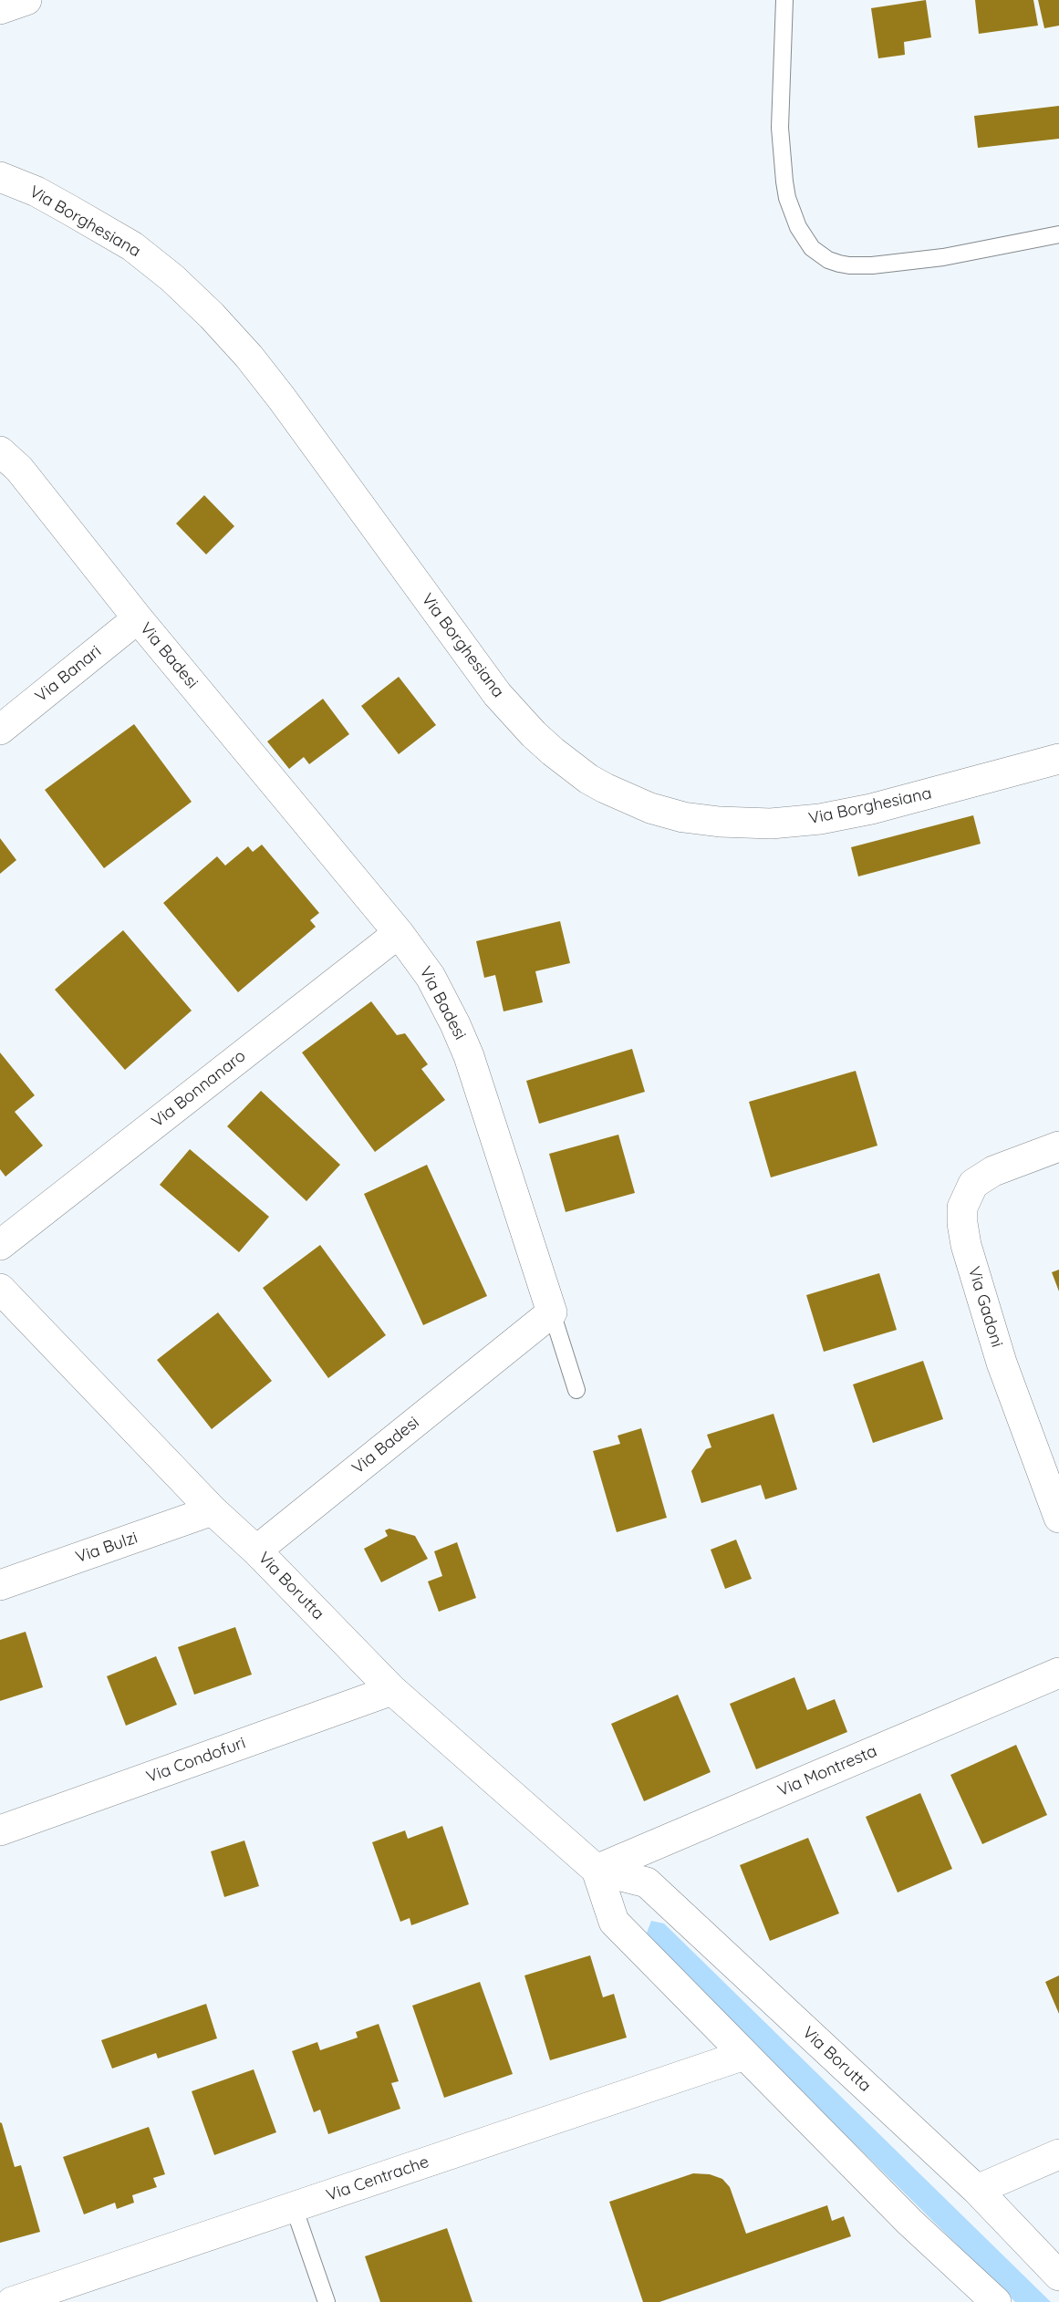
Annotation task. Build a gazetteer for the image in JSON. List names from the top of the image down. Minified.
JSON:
{"streets":{"street":["Via Borghesiana","Via Badesi","Via Banari","Via Bonnanaro","Via Gadoni","Via Bulzi","Via Borutta","Via Condofuri","Via Montresta","Via Centrache"]},"crossings":[["Via Badesi","Via Banari"],["Via Badesi","Via Bonnanaro"],["Via Badesi","Via Borutta"],["Via Bulzi","Via Borutta"],["Via Borutta","Via Condofuri"],["Via Borutta","Via Montresta"]]}
